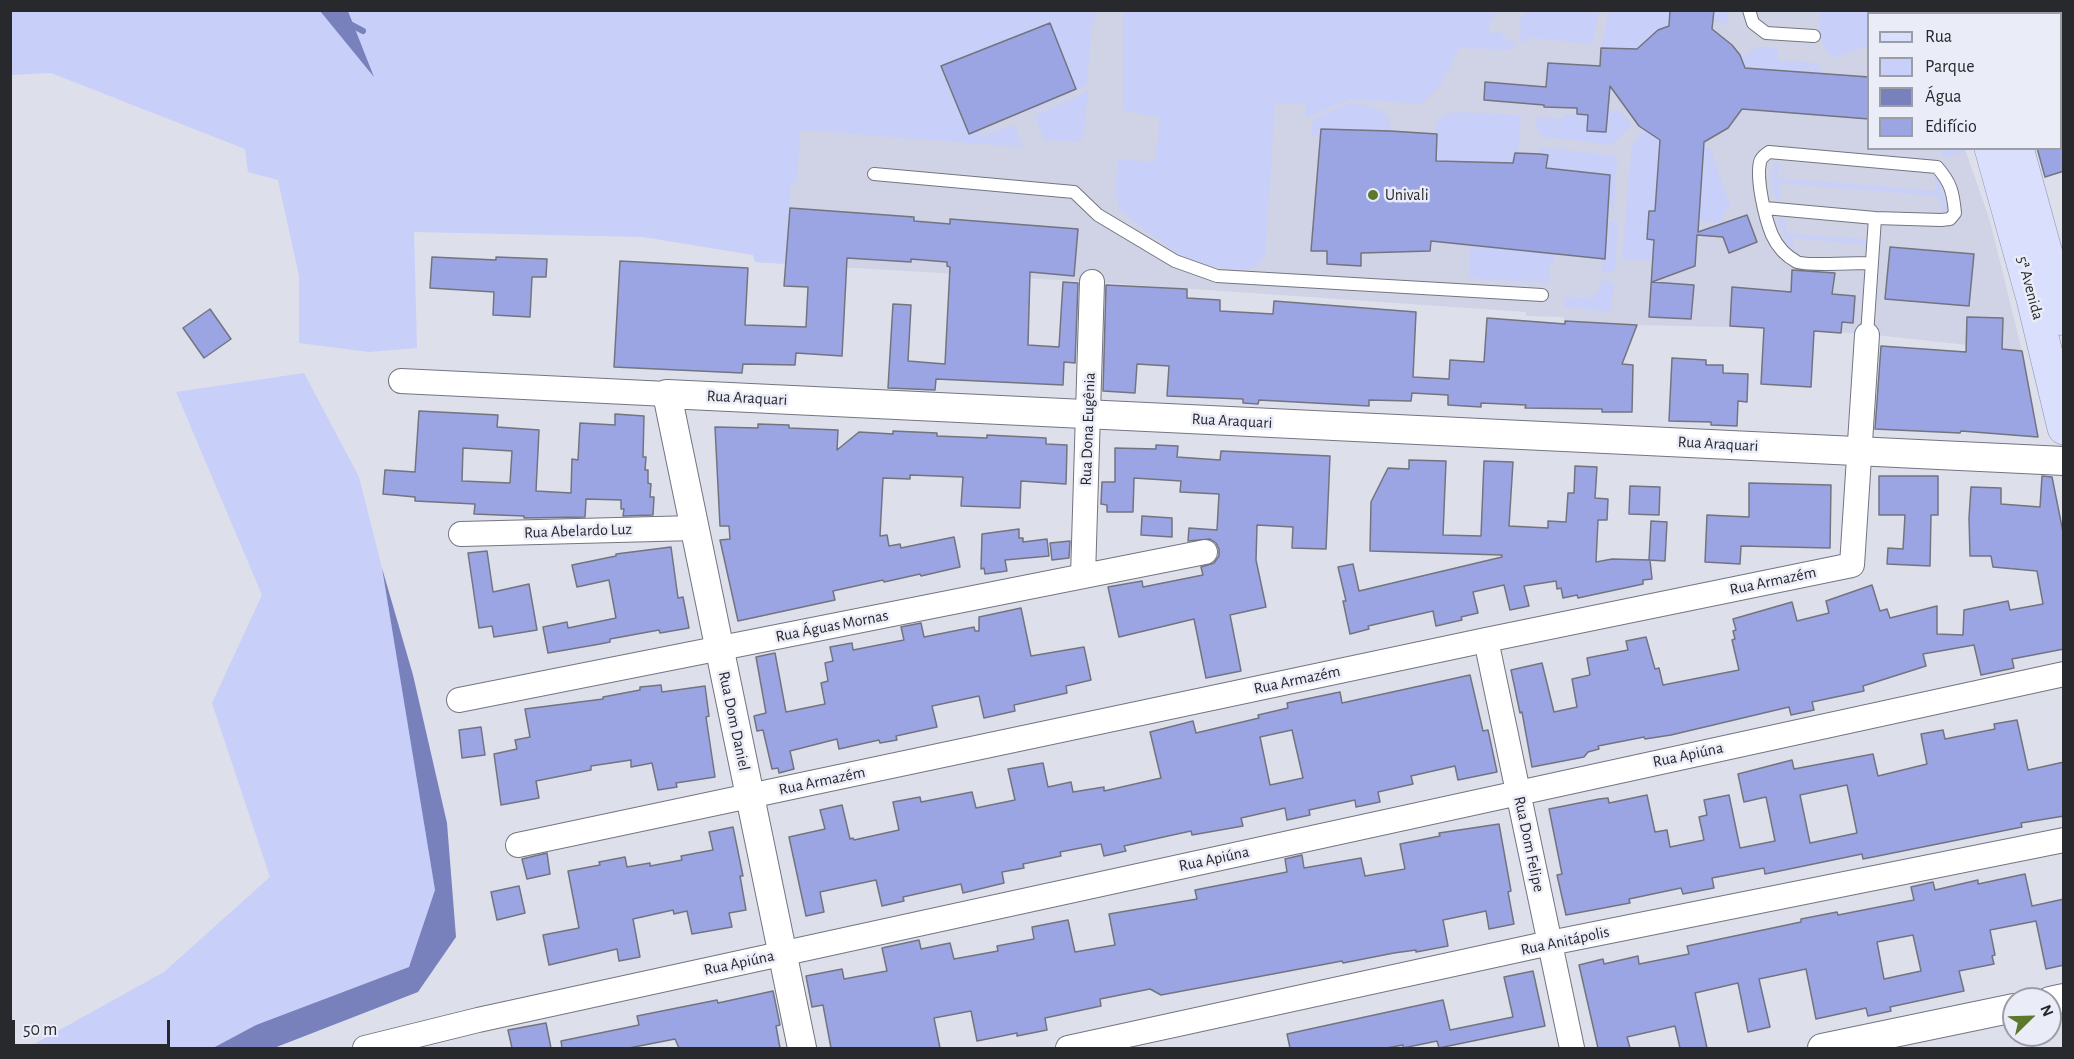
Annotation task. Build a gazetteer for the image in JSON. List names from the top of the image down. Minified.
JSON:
{"streets":{"main road":["5ª Avenida"],"street":["Rua Araquari","Rua Dona Eugênia","Rua Abelardo Luz","Rua Armazém","Rua Águas Mornas","Rua Dom Daniel","Rua Apiúna","Rua Dom Felipe","Rua Anitápolis"]},"crossings":[["Rua Araquari","Rua Dona Eugênia"],["Rua Araquari","Rua Armazém"],["Rua Araquari","Rua Dom Daniel"],["Rua Dona Eugênia","Rua Águas Mornas"],["Rua Abelardo Luz","Rua Dom Daniel"],["Rua Armazém","Rua Dom Daniel"],["Rua Armazém","Rua Dom Felipe"],["Rua Águas Mornas","Rua Dom Daniel"],["Rua Dom Daniel","Rua Apiúna"],["Rua Apiúna","Rua Dom Felipe"],["Rua Dom Felipe","Rua Anitápolis"]],"places":["Univali"],"legend":["Rua","Parque","Água","Edifício"],"scale_bar":"50 m","north":"top right"}
